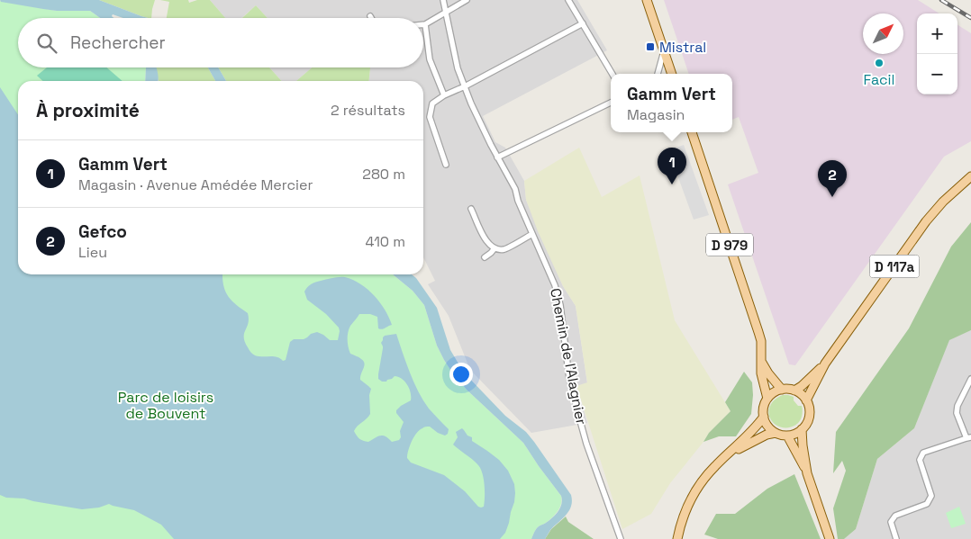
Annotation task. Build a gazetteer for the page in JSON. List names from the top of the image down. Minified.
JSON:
{"streets":{"main road":["D 979","D 117a"],"street":["Chemin de l'Alagnier"]},"crossings":[["D 979","D 117a"]],"parks":["Parc de loisirs de Bouvent"],"places":{"transit":["Mistral"],"other":["Facil"]},"north":"top right","page":{"map_buttons":["+","−"],"search":"Rechercher","popup":["Gamm Vert","Magasin"],"heading":["À proximité","2 résultats"],"list":[{"mark":"1","name":"Gamm Vert","note":"Magasin · Avenue Amédée Mercier","value":"280 m"},{"mark":"2","name":"Gefco","note":"Lieu","value":"410 m"}],"pins":["1","2"]}}
